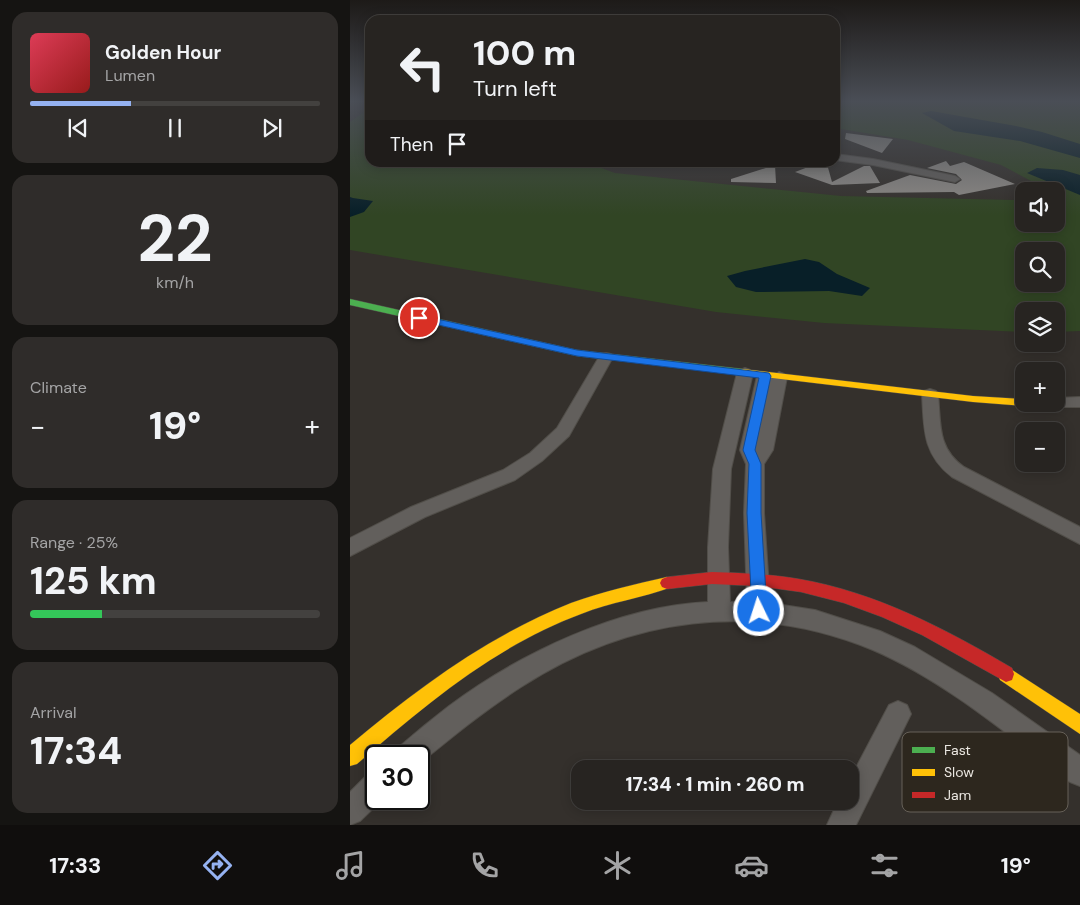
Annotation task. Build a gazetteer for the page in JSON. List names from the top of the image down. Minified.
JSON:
{"legend":["Fast","Slow","Jam"],"page":{"turn":["100 m","Turn left"],"song":["Golden Hour","Lumen"],"then":"Then","tile":[["22","km/h"],"Climate",["Range · 25%","125 km"],["Arrival","17:34"]],"map_buttons":["+","−"],"heat":["−","19°","+"],"limit":"30","trip":"17:34 · 1 min · 260 m","tabs":["17:33","19°"]}}
